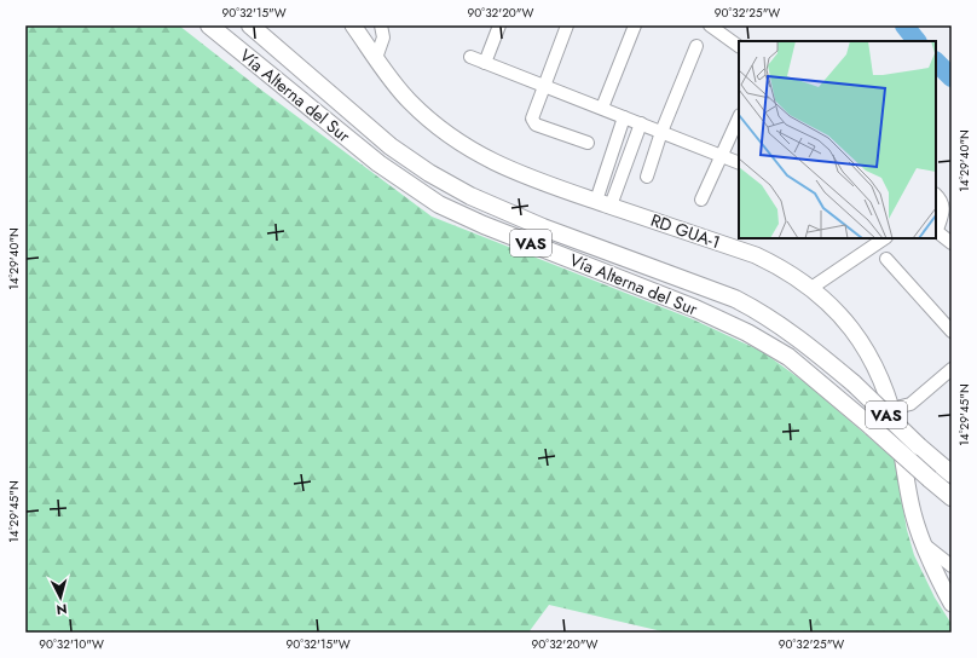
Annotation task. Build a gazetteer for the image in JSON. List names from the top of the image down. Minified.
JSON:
{"streets":{"highway":["Vía Alterna del Sur","VAS"],"main road":["RD GUA-1"]},"north":"bottom","coordinates":["90°32'15\"W","90°32'20\"W","90°32'25\"W","14°29'40\"N","14°29'45\"N","90°32'10\"W"]}
